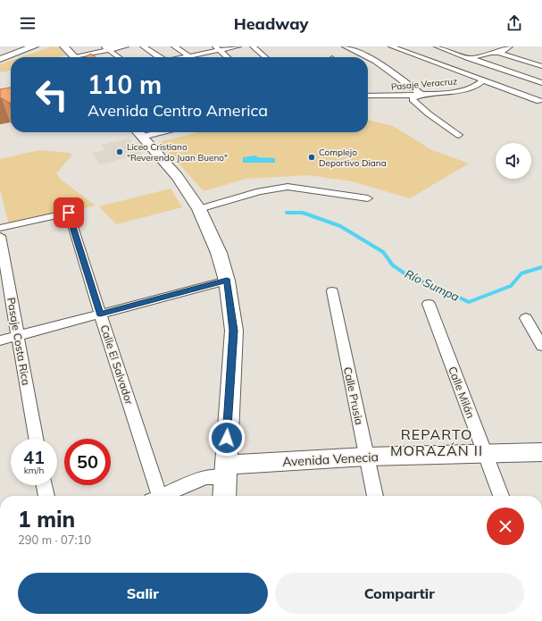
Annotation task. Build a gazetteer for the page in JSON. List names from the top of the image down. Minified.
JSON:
{"streets":{"main road":["Avenida Venecia"],"street":["Pasaje Veracruz","Pasaje Costa Rica","Calle El Salvador","Calle Milán","Calle Prusia"]},"crossings":[["Calle Milán","Avenida Venecia"],["Calle Prusia","Avenida Venecia"]],"districts":["REPARTO MORAZÁN II"],"water":["Río Sumpa"],"places":["Liceo Cristiano \"Reverendo Juan Bueno\"","Complejo Deportivo Diana"],"page":{"header":"Headway","turn":["110 m","Avenida Centro America"],"speed":"41 km/h","limit":"50","heading":["1 min","290 m · 07:10"],"buttons":["Salir","Compartir"]}}
